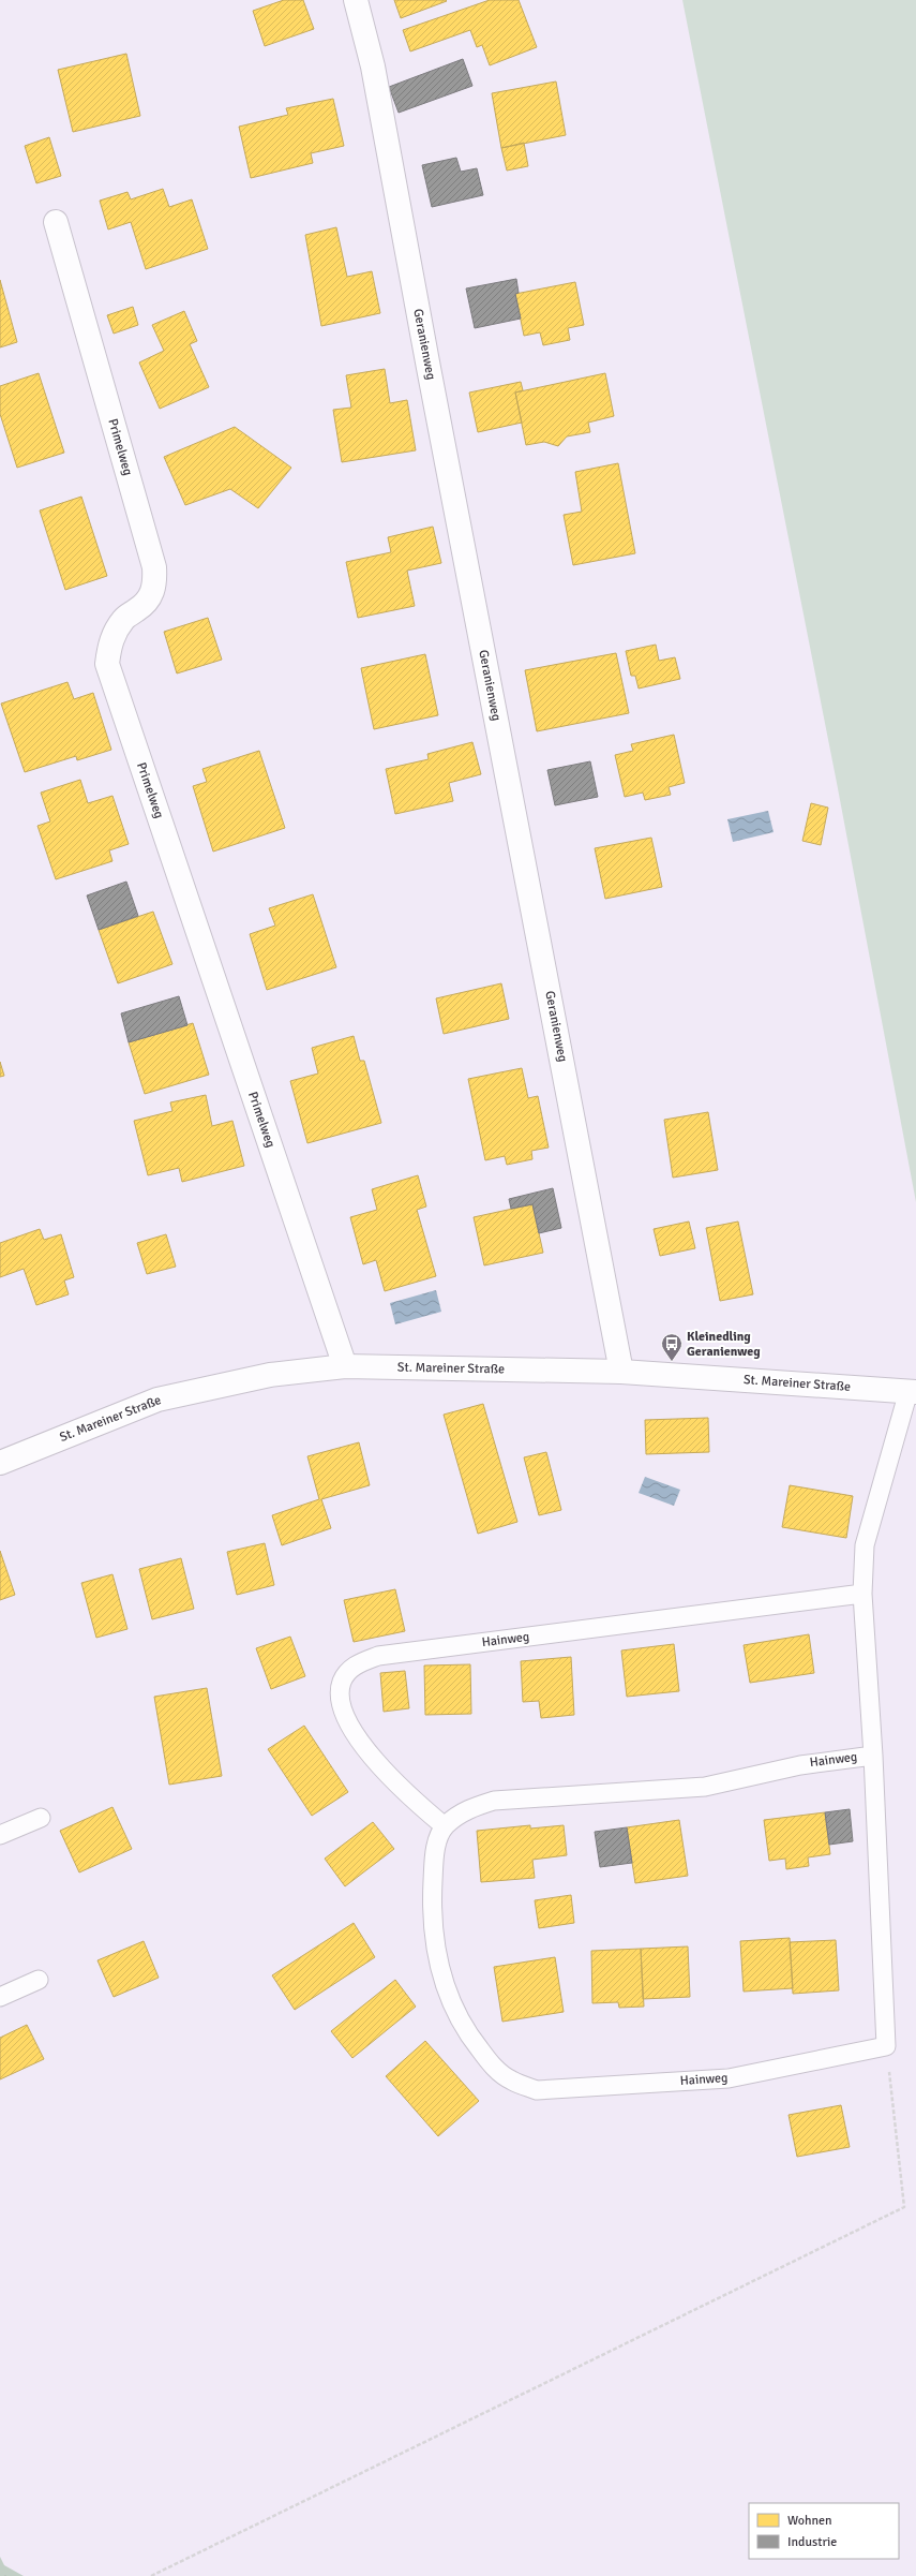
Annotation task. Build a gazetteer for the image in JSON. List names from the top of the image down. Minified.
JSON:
{"streets":{"street":["Geranienweg","Primelweg","St. Mareiner Straße"],"lane":["Hainweg"]},"crossings":[["Geranienweg","St. Mareiner Straße"],["Primelweg","St. Mareiner Straße"],["St. Mareiner Straße","Hainweg"]],"places":{"bus stop":["Kleinedling Geranienweg"]},"legend":["Wohnen","Industrie"]}
